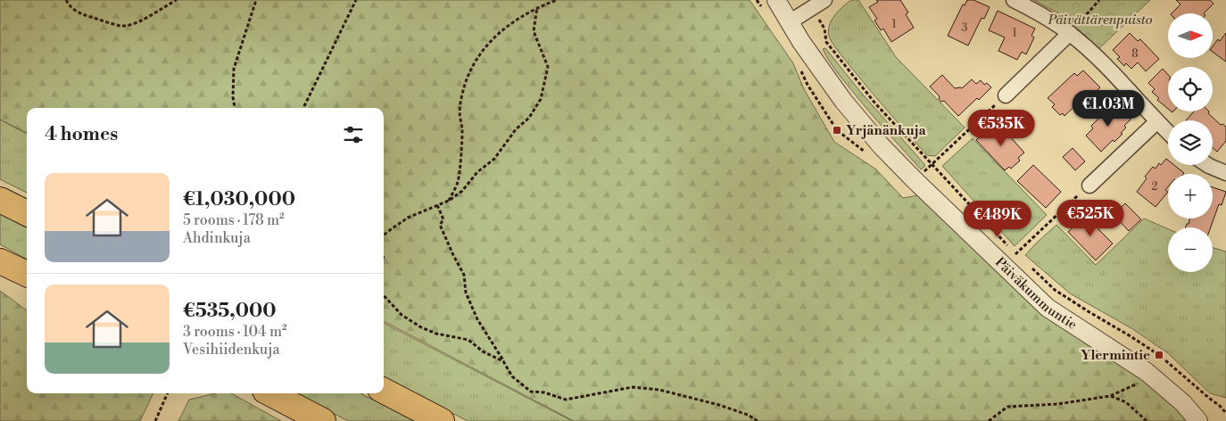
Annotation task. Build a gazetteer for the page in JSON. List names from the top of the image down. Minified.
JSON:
{"streets":{"street":["Päiväkummuntie"]},"parks":["Päivättärenpuisto"],"places":{"transit":["Yrjänänkuja","Ylermintie"]},"house_numbers":["1","3","1","8","2"],"north":"right","page":{"map_buttons":["+","−"],"price":["€1.03M","€535K","€525K","€489K"],"heading":"4 homes","list":[{"name":"€1,030,000","note":"5 rooms · 178 m² · Ahdinkuja"},{"name":"€535,000","note":"3 rooms · 104 m² · Vesihiidenkuja"}]}}
